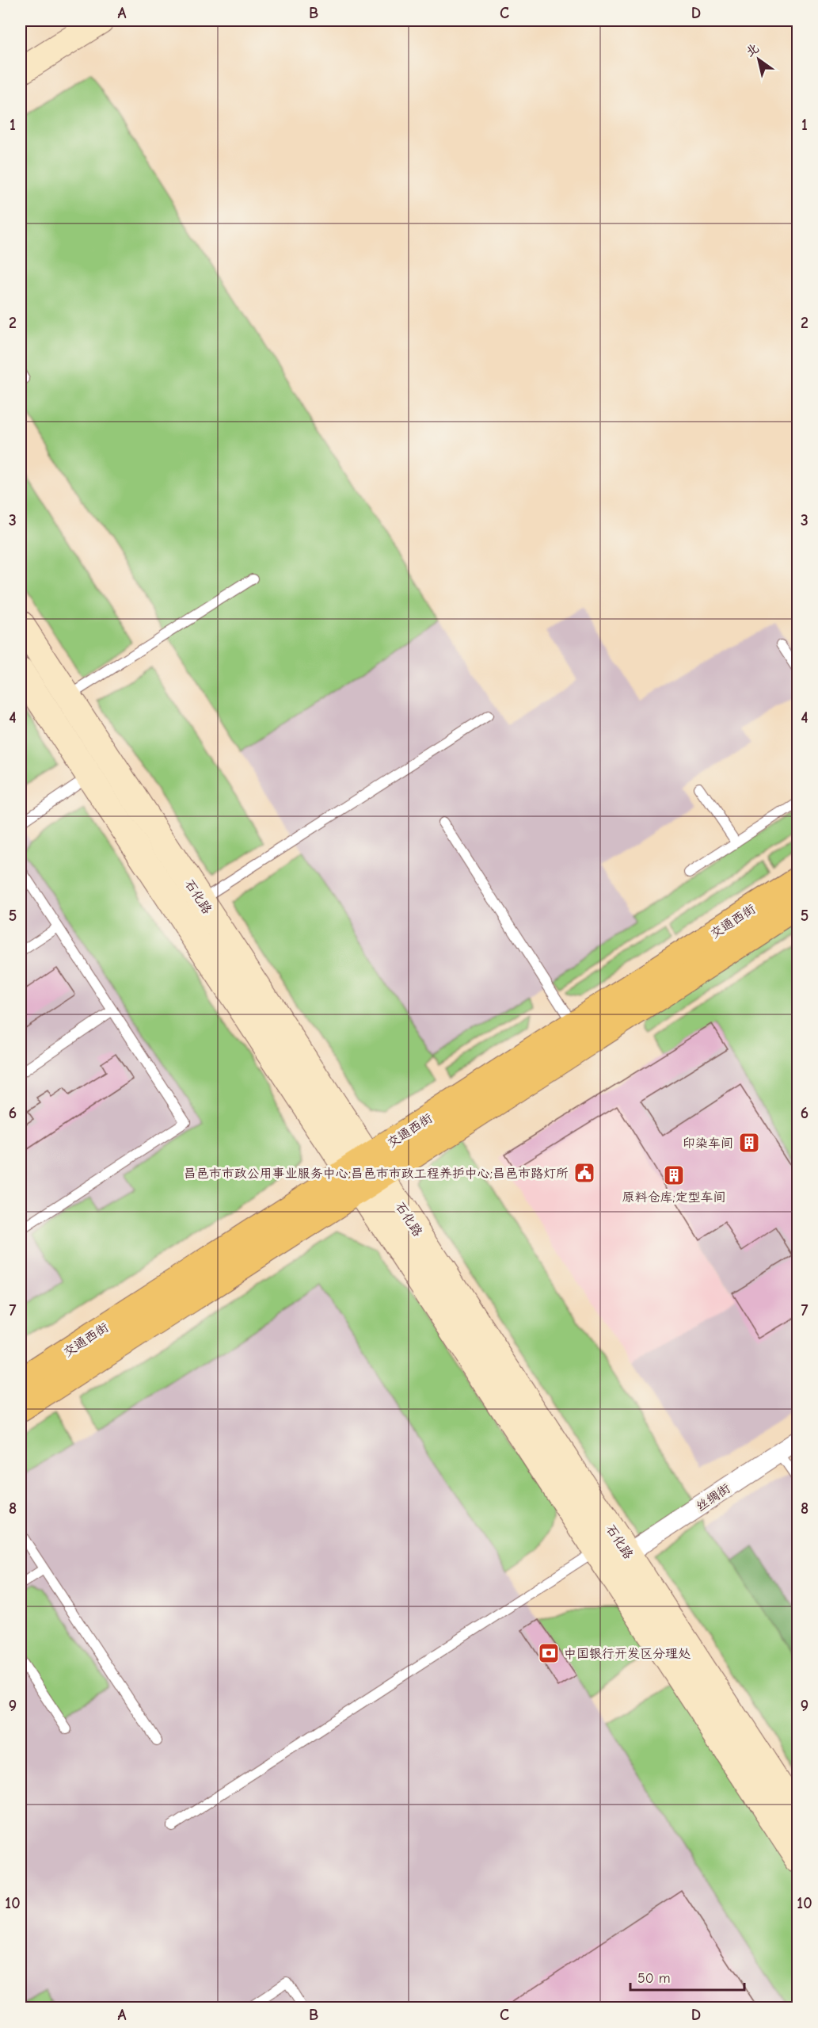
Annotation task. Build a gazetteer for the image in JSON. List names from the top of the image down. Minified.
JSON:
{"streets":{"main road":["石化路","交通西街"],"street":["丝绸街"]},"crossings":[["石化路","交通西街"],["石化路","丝绸街"]],"places":{"building":["印染车间","原料仓库;定型车间"],"public building":["昌邑市市政公用事业服务中心;昌邑市市政工程养护中心;昌邑市路灯所"],"bank":["中国银行开发区分理处"]},"scale_bar":"50 m","north":"top left","grid":{"columns":["A","B","C","D"],"rows":["1","2","3","4","5","6","7","8","9","10"]}}
